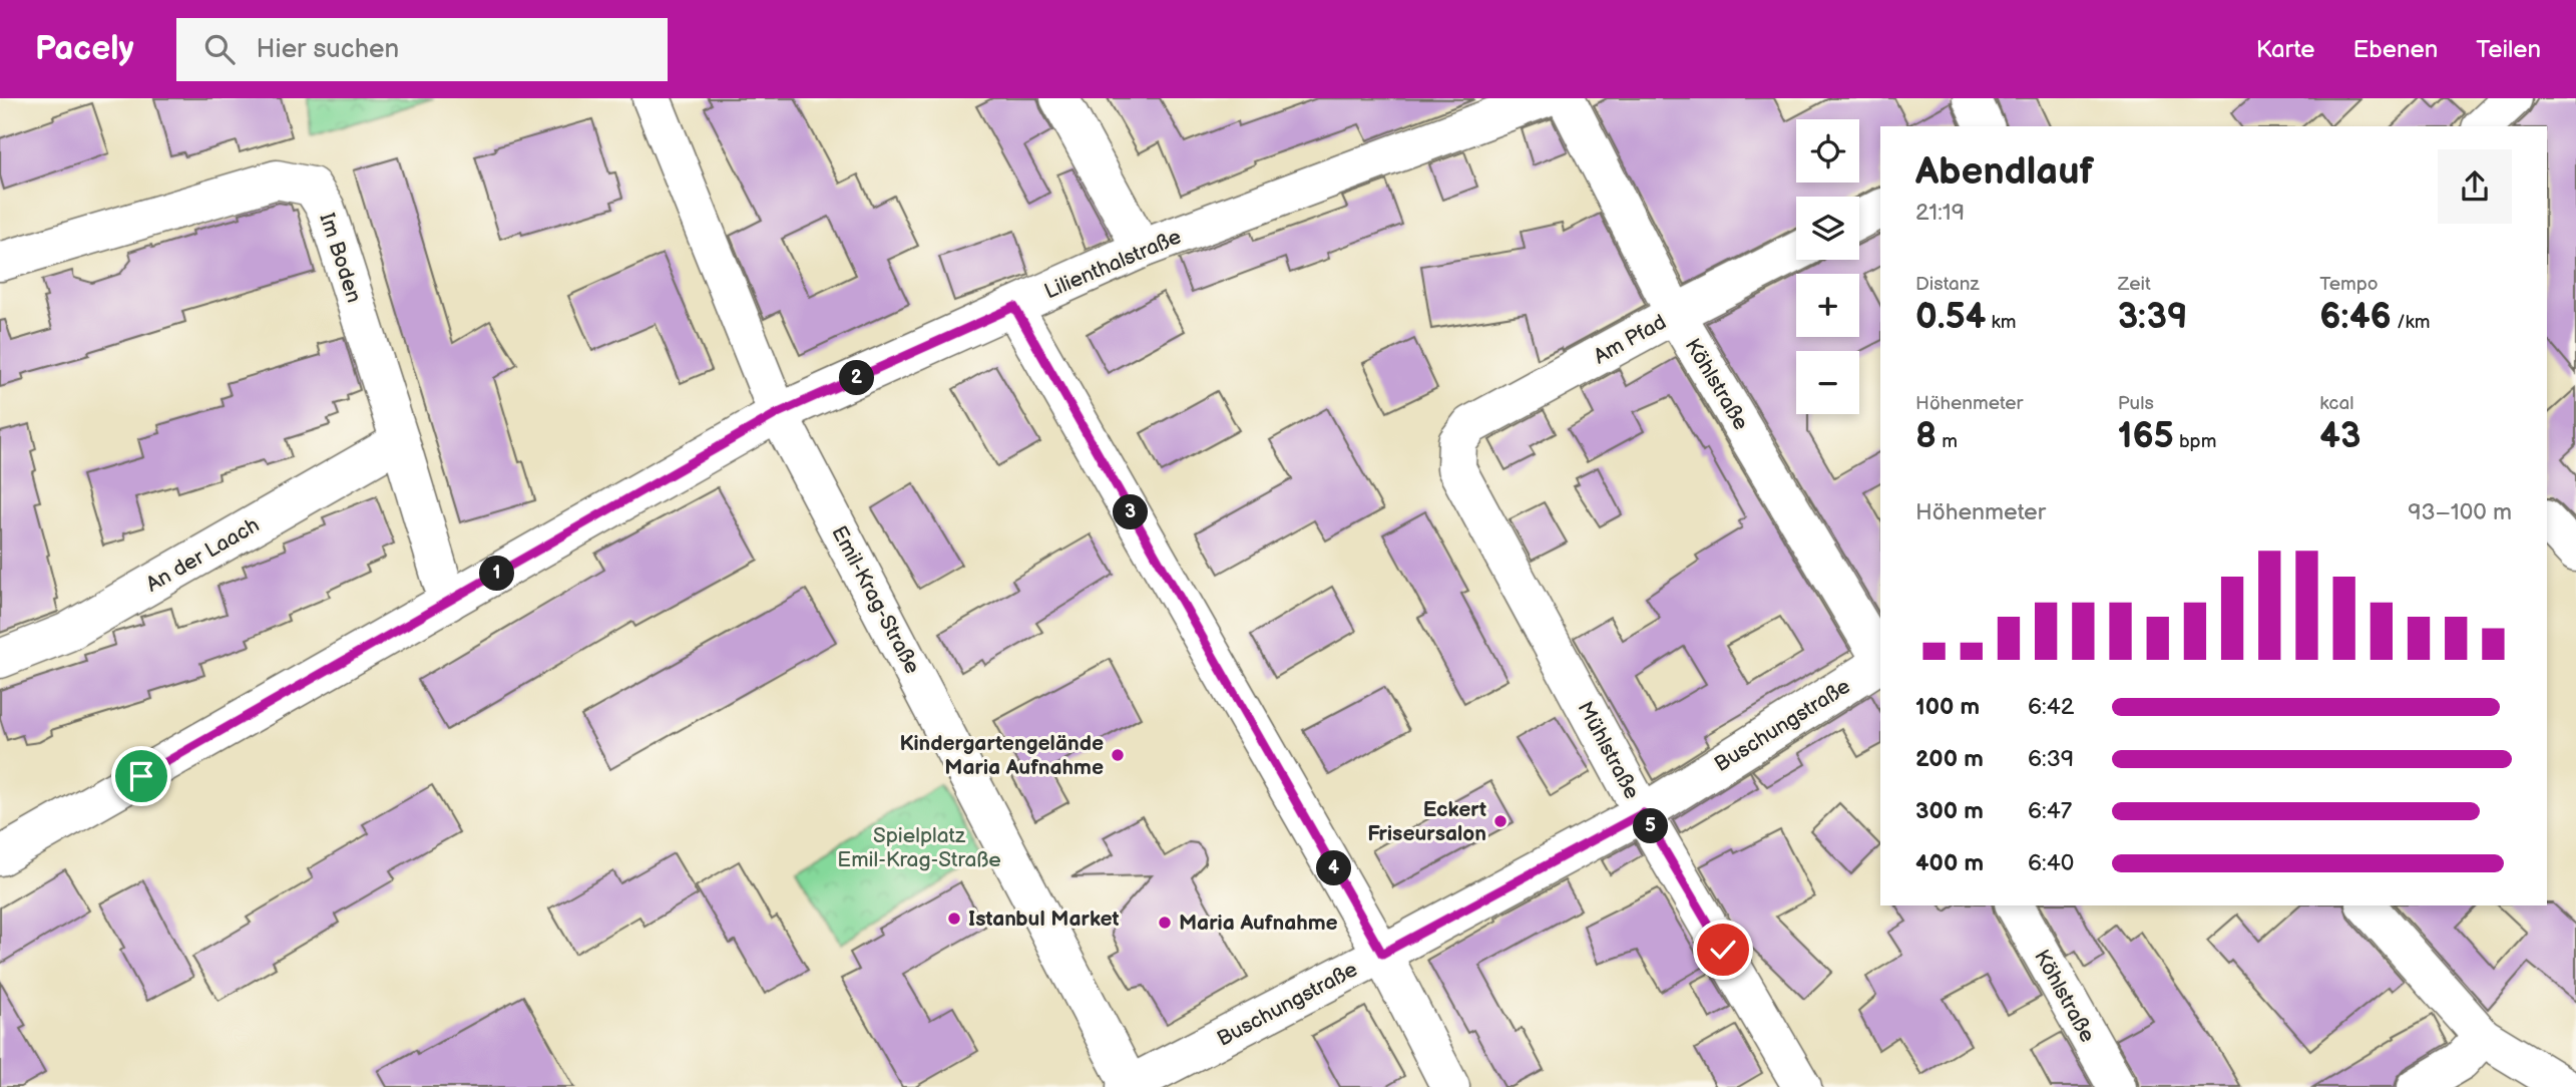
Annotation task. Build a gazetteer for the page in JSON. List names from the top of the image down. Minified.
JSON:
{"streets":{"street":["Im Boden","Lilienthalstraße","Am Pfad","Köhlstraße","An der Laach","Emil-Krag-Straße","Buschungstraße","Mühlstraße"]},"crossings":[["Im Boden","Lilienthalstraße"],["Im Boden","An der Laach"],["Lilienthalstraße","Emil-Krag-Straße"],["Am Pfad","Köhlstraße"],["Am Pfad","Mühlstraße"],["Emil-Krag-Straße","Buschungstraße"],["Buschungstraße","Mühlstraße"]],"parks":["Spielplatz Emil-Krag-Straße"],"places":["Kindergartengelände Maria Aufnahme","Eckert Friseursalon","Istanbul Market","Maria Aufnahme"],"page":{"header":"Pacely","search":"Hier suchen","nav":["Karte","Ebenen","Teilen"],"map_buttons":["+","−"],"heading":["Abendlauf","21:19"],"stats":[["Distanz","0.54 km"],["Zeit","3:39"],["Tempo","6:46 /km"],["Höhenmeter","8 m"],["Puls","165 bpm"],["kcal","43"]],"pins":["2","3","1","5","4"],"chart":["Höhenmeter","93–100 m"],"list":[{"name":"100 m","note":"6:42"},{"name":"200 m","note":"6:39"},{"name":"300 m","note":"6:47"},{"name":"400 m","note":"6:40"}]}}
